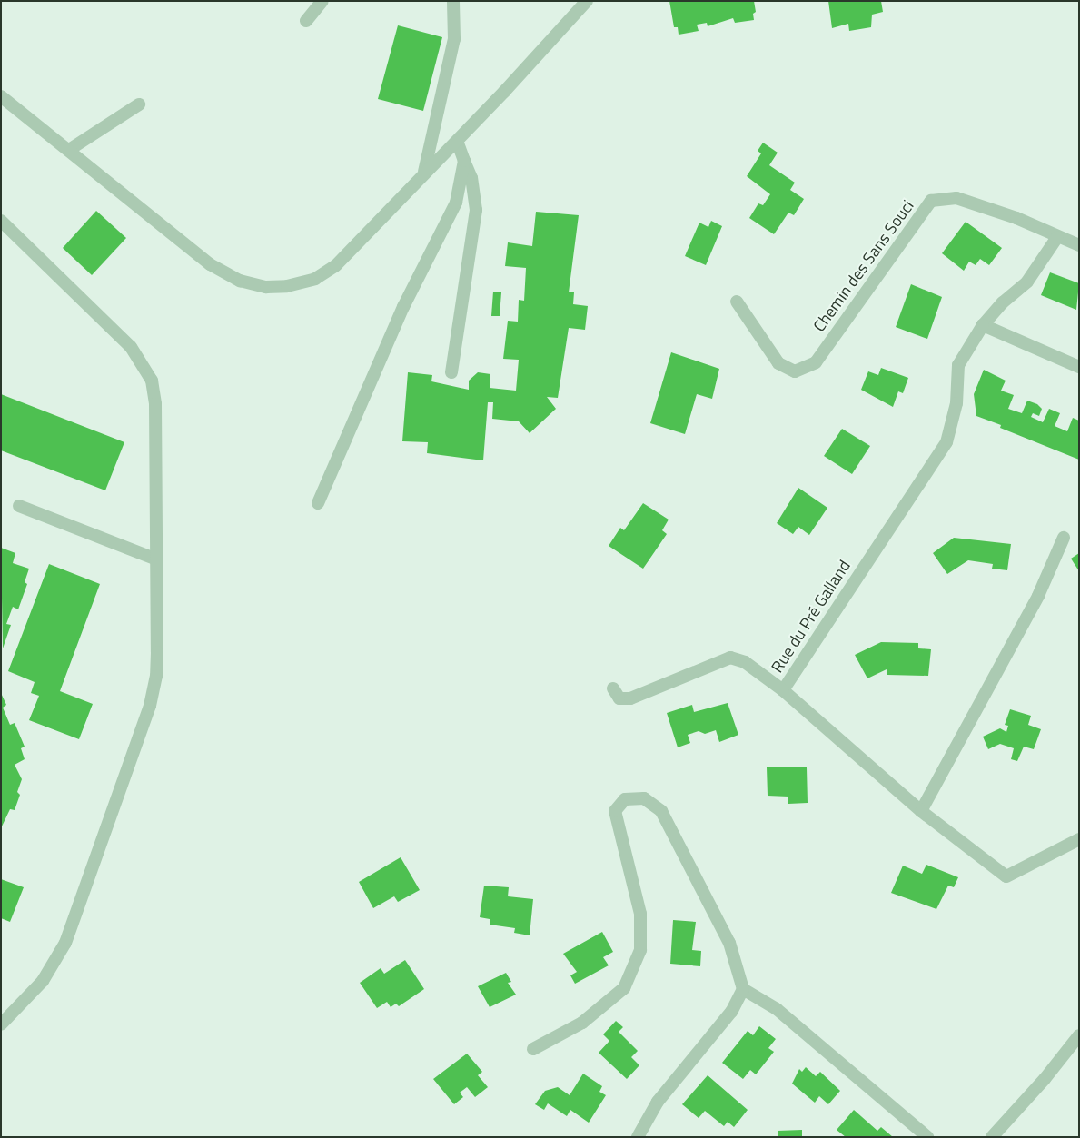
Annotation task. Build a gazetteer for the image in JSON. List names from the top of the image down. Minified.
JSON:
{"streets":{"street":["Chemin des Sans Souci","Rue du Pré Galland"]},"crossings":[["Chemin des Sans Souci","Rue du Pré Galland"]]}
